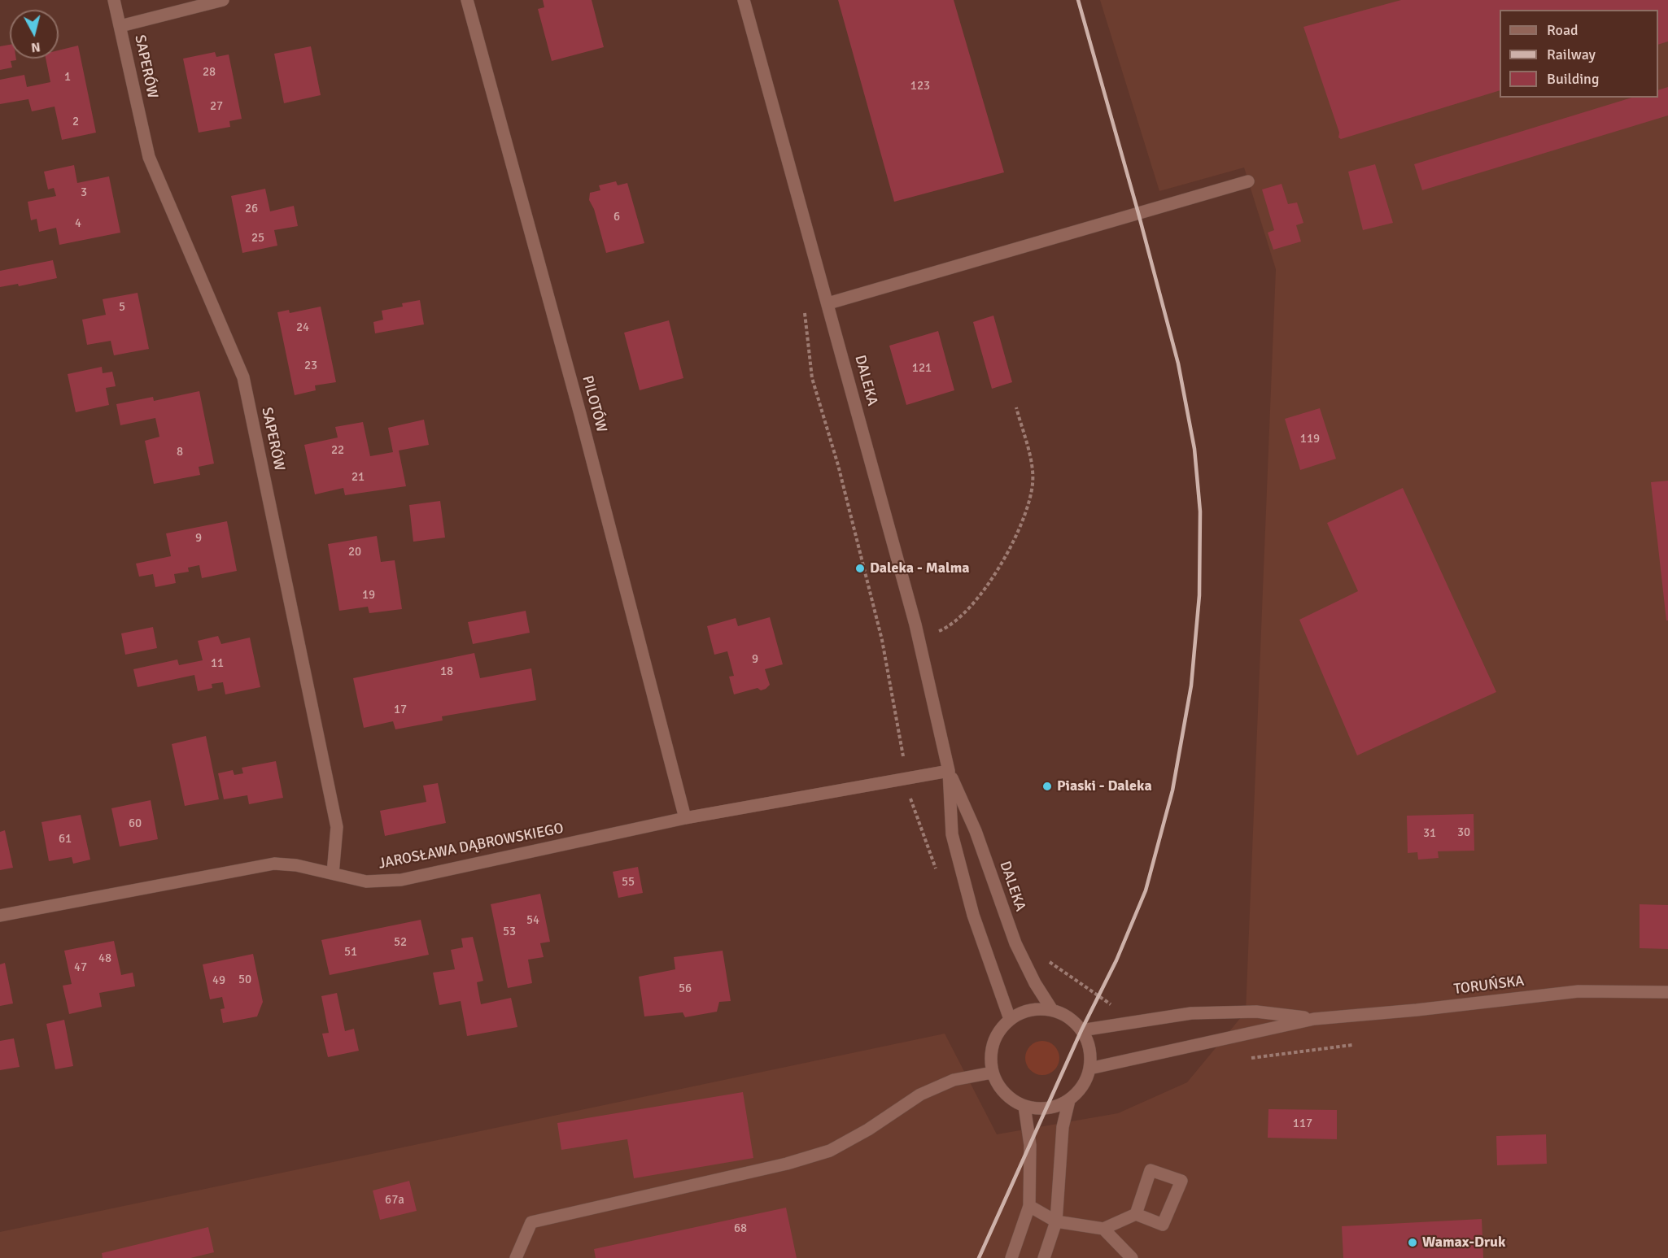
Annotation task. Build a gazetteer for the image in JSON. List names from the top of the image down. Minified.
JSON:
{"streets":{"street":["SAPERÓW","DALEKA","PILOTÓW","JAROSŁAWA DĄBROWSKIEGO","TORUŃSKA"]},"crossings":[["SAPERÓW","JAROSŁAWA DĄBROWSKIEGO"],["DALEKA","JAROSŁAWA DĄBROWSKIEGO"],["DALEKA","TORUŃSKA"],["PILOTÓW","JAROSŁAWA DĄBROWSKIEGO"]],"places":["Daleka - Malma","Piaski - Daleka","Wamax-Druk"],"house_numbers":["28","1","123","27","2","3","26","6","4","25","5","24","23","121","119","22","8","21","9","20","19","9","11","18","17","60","30","31","61","55","54","53","52","51","48","47","50","49","56","117","67a","68"],"legend":["Road","Railway","Building"],"north":"bottom"}
